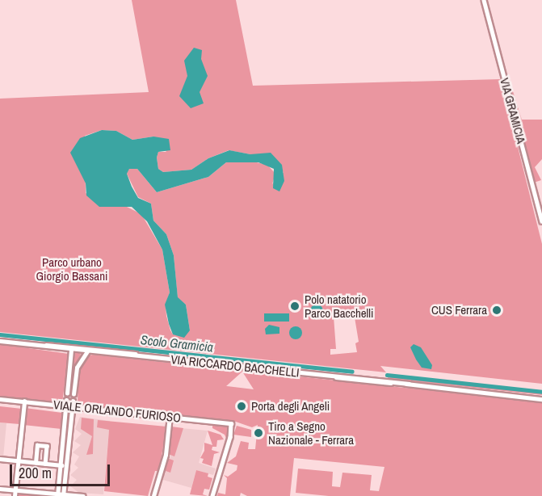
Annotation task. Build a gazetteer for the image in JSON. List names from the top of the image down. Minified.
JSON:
{"streets":{"main road":["VIA RICCARDO BACCHELLI"],"street":["VIA GRAMICIA","VIALE ORLANDO FURIOSO"]},"water":["Scolo Gramicia"],"parks":["Parco urbano Giorgio Bassani"],"places":["Polo natatorio Parco Bacchelli","CUS Ferrara","Porta degli Angeli","Tiro a Segno Nazionale - Ferrara"],"scale_bar":"200 m"}
